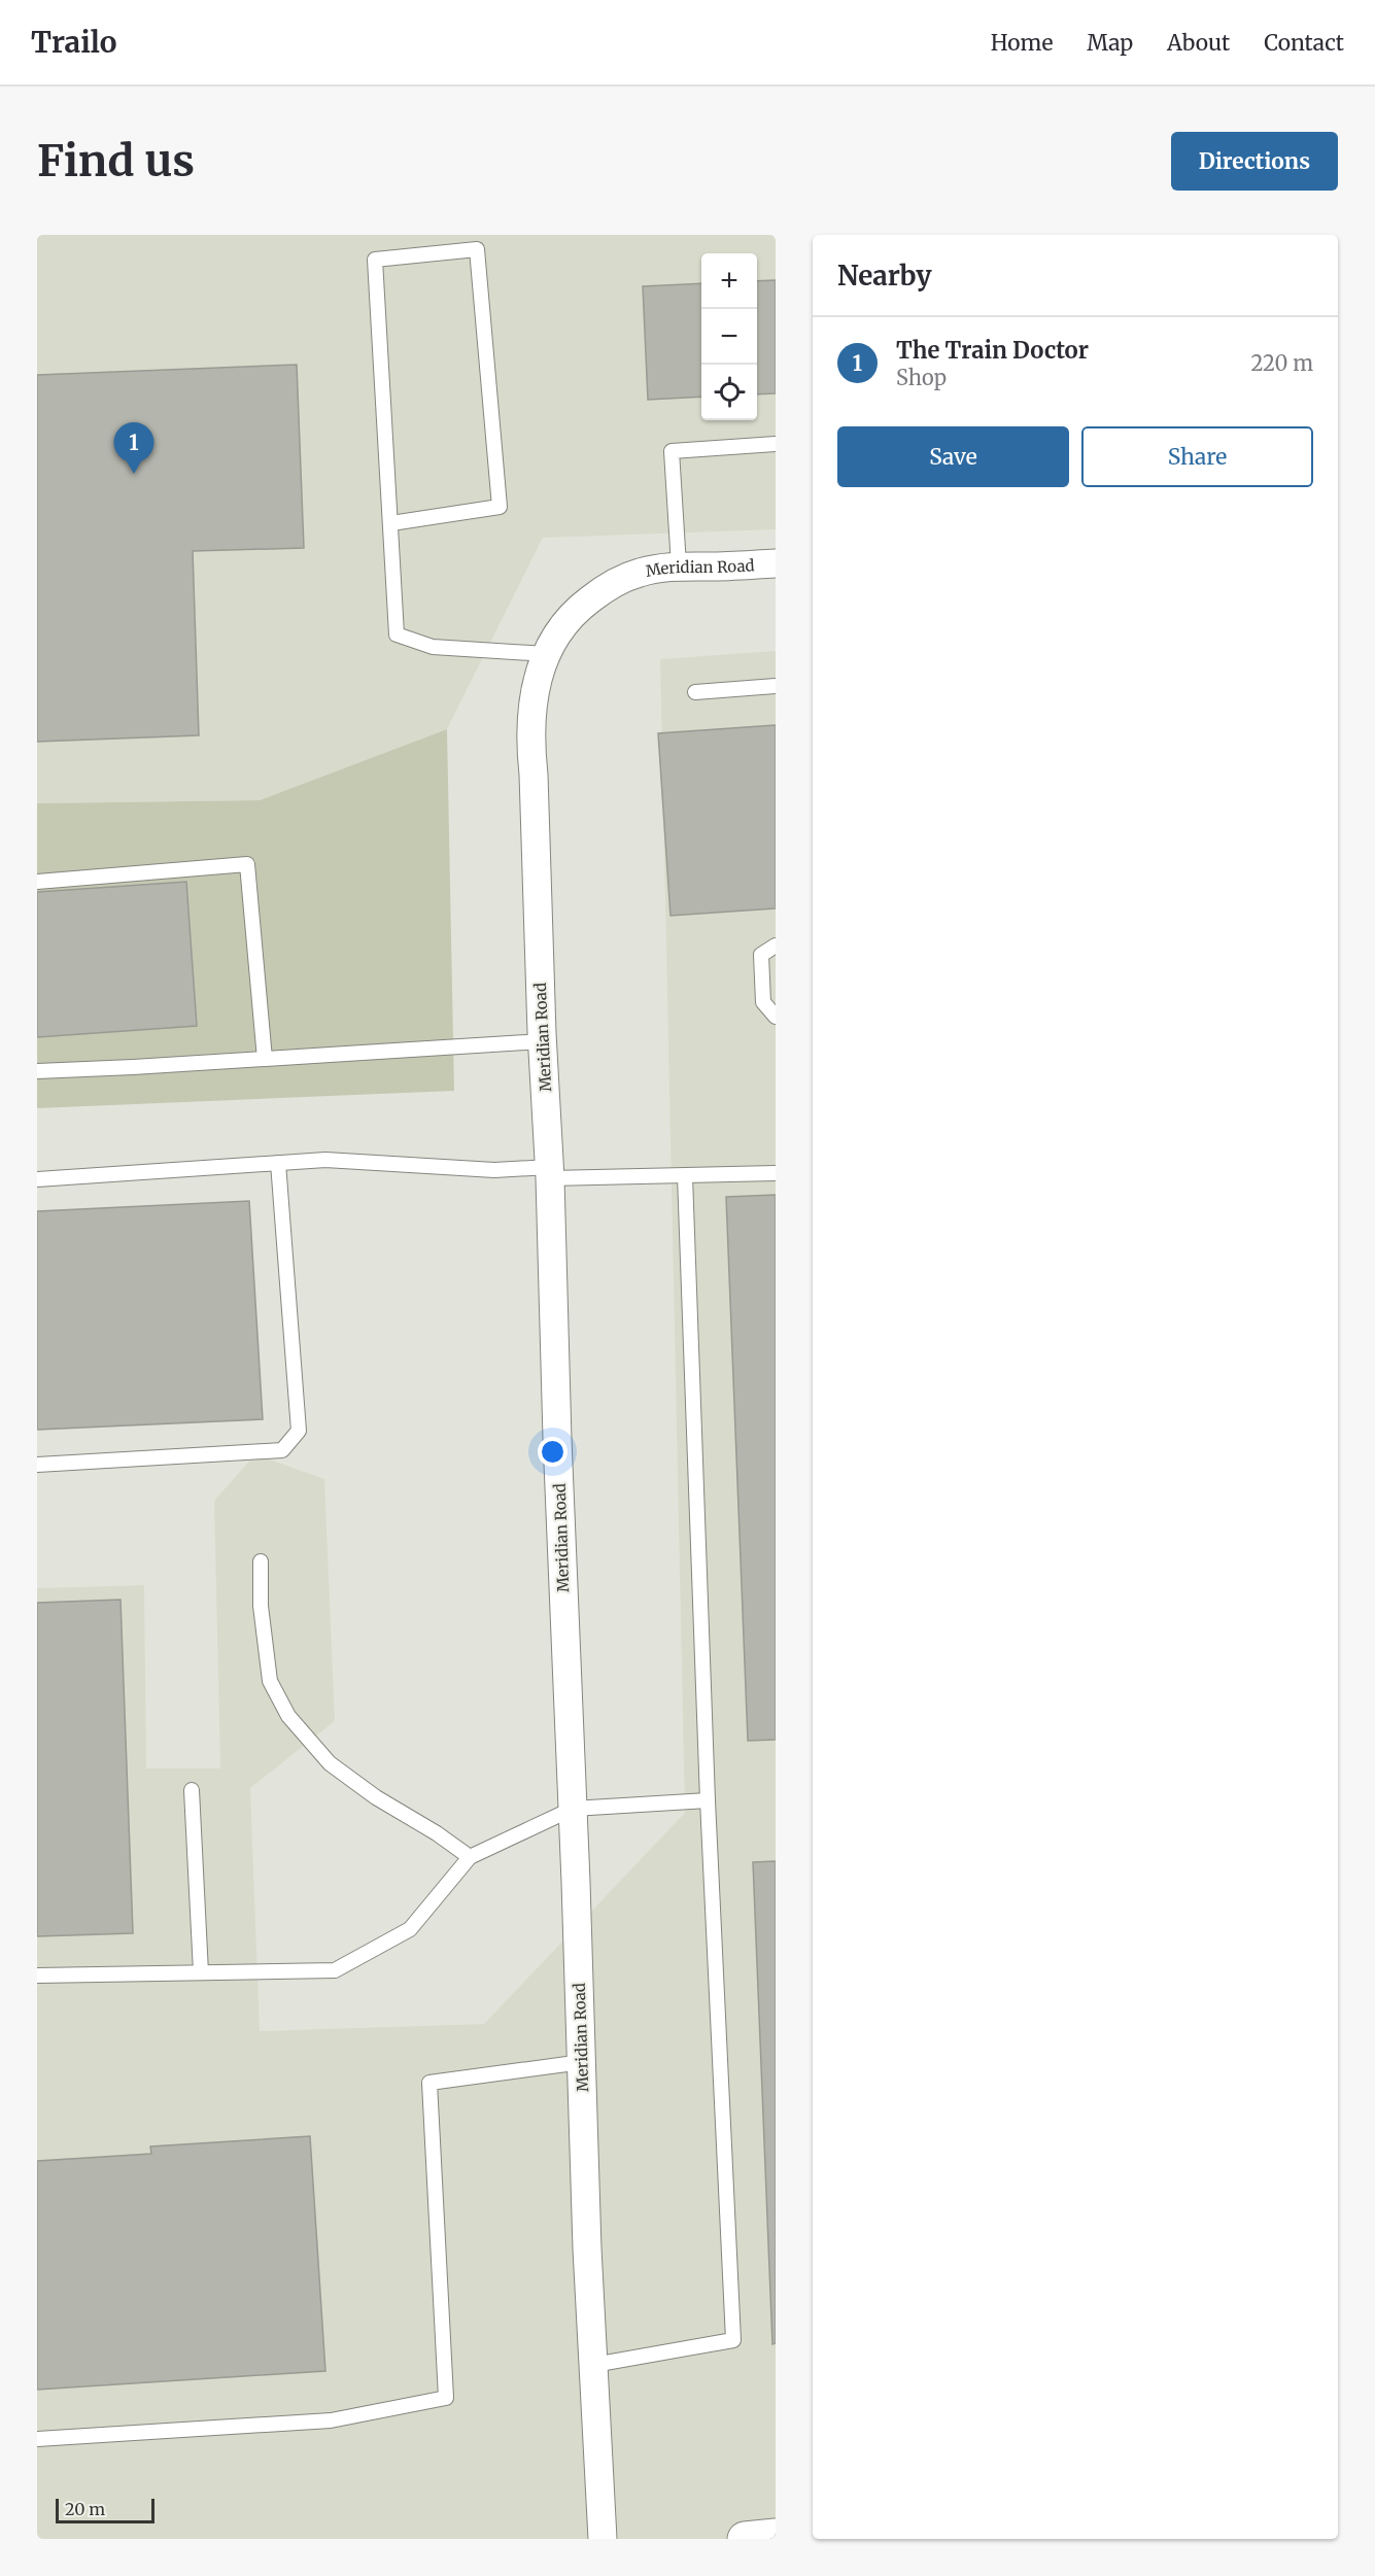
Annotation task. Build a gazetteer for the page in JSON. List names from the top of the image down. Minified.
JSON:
{"streets":{"street":["Meridian Road"]},"scale_bar":"20 m","page":{"header":"Trailo","nav":["Home","Map","About","Contact"],"buttons":["Directions",["Save","Share"]],"title":"Find us","heading":"Nearby","map_buttons":["+","−"],"list":[{"mark":"1","name":"The Train Doctor","note":"Shop","value":"220 m"}],"pins":"1","scale":"20 m"}}
